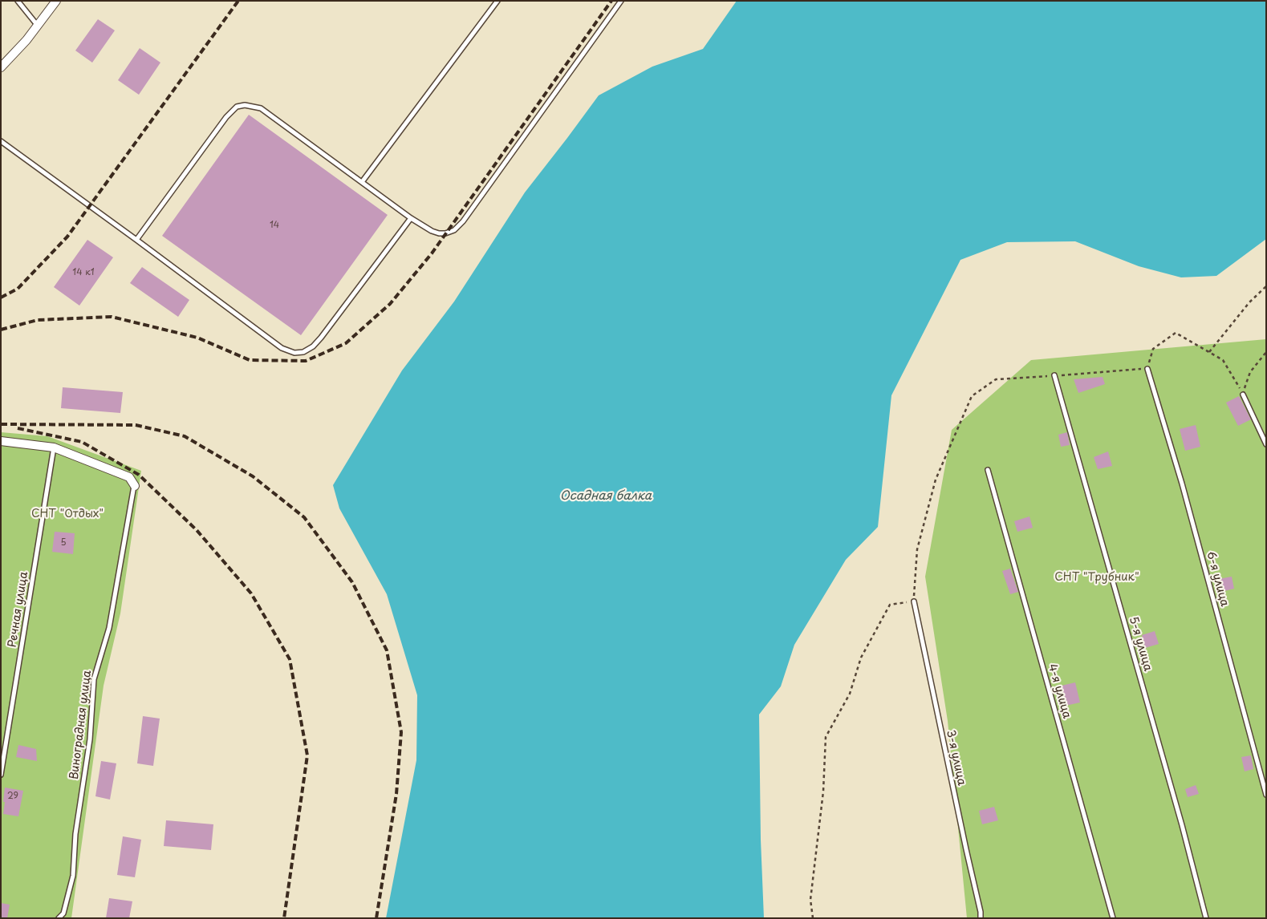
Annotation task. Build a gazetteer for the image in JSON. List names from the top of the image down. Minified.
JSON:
{"streets":{"lane":["6-я улица","Речная улица","5-я улица","4-я улица","Виноградная улица","3-я улица"]},"water":["Осадная балка"],"parks":["СНТ \"Отдых\"","СНТ \"Трубник\""],"house_numbers":["14","14 к1","5","29"]}
